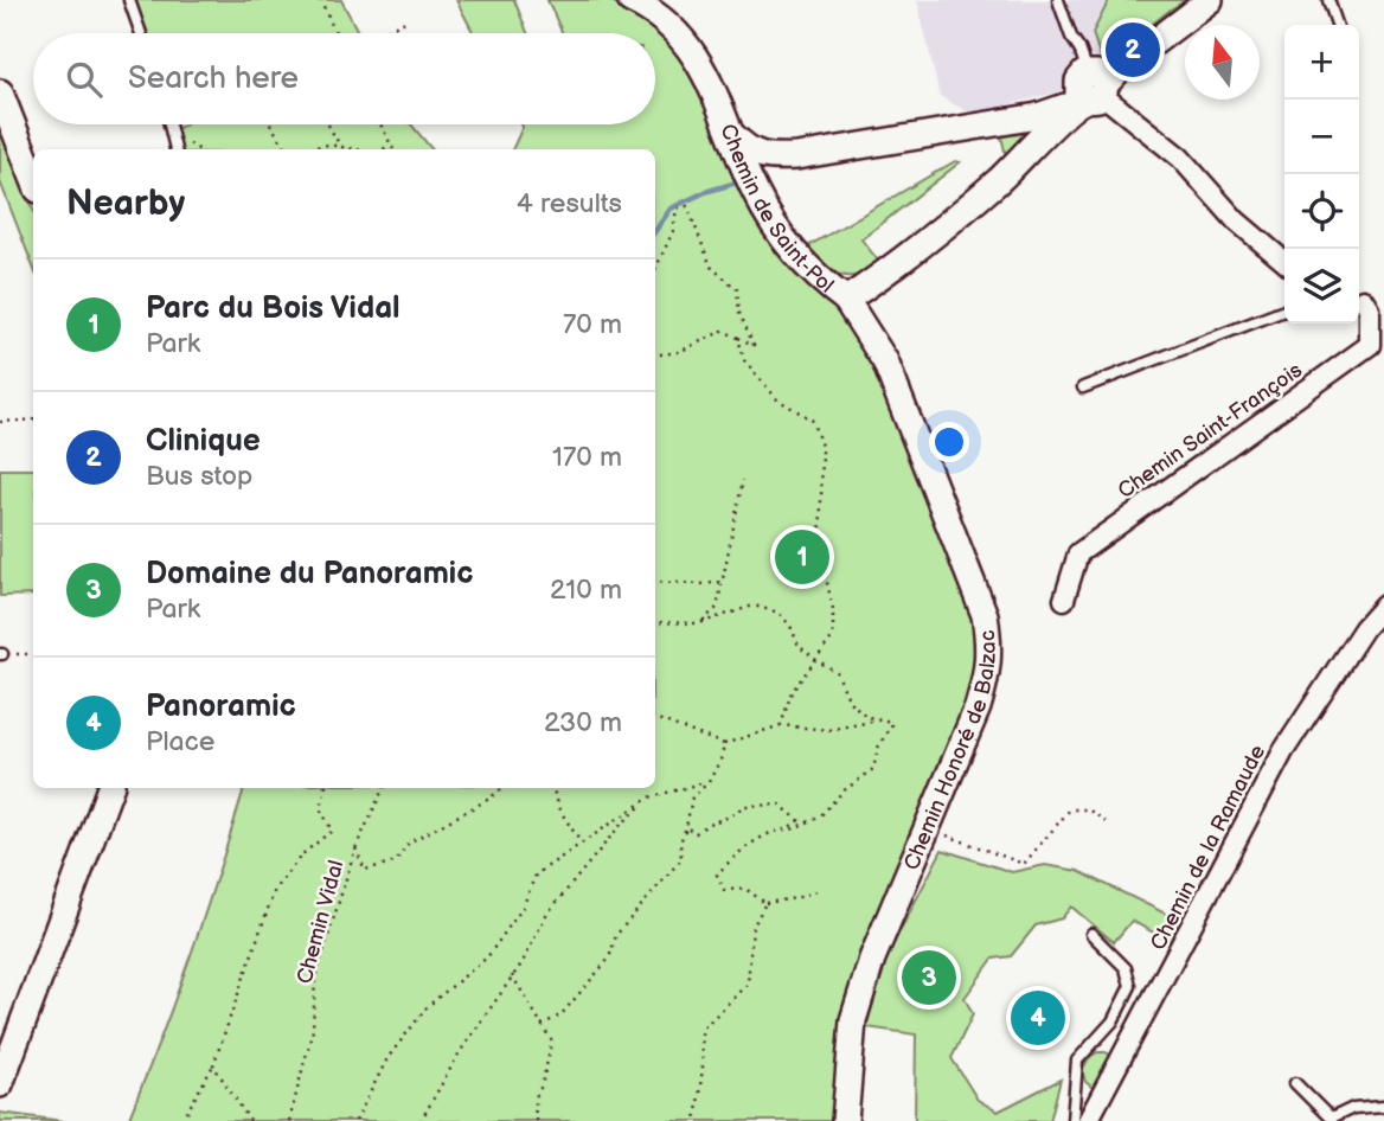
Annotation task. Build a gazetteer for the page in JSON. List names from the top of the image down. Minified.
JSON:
{"streets":{"street":["Chemin de Saint-Pol","Chemin Saint-François","Chemin Honoré de Balzac","Chemin de la Ramaude"],"path":["Chemin Vidal"]},"crossings":[["Chemin de Saint-Pol","Chemin Honoré de Balzac"]],"north":"top","page":{"pins":["2","1","3","4"],"map_buttons":["+","−"],"search":"Search here","heading":["Nearby","4 results"],"list":[{"mark":"1","name":"Parc du Bois Vidal","note":"Park","value":"70 m"},{"mark":"2","name":"Clinique","note":"Bus stop","value":"170 m"},{"mark":"3","name":"Domaine du Panoramic","note":"Park","value":"210 m"},{"mark":"4","name":"Panoramic","note":"Place","value":"230 m"}]}}
